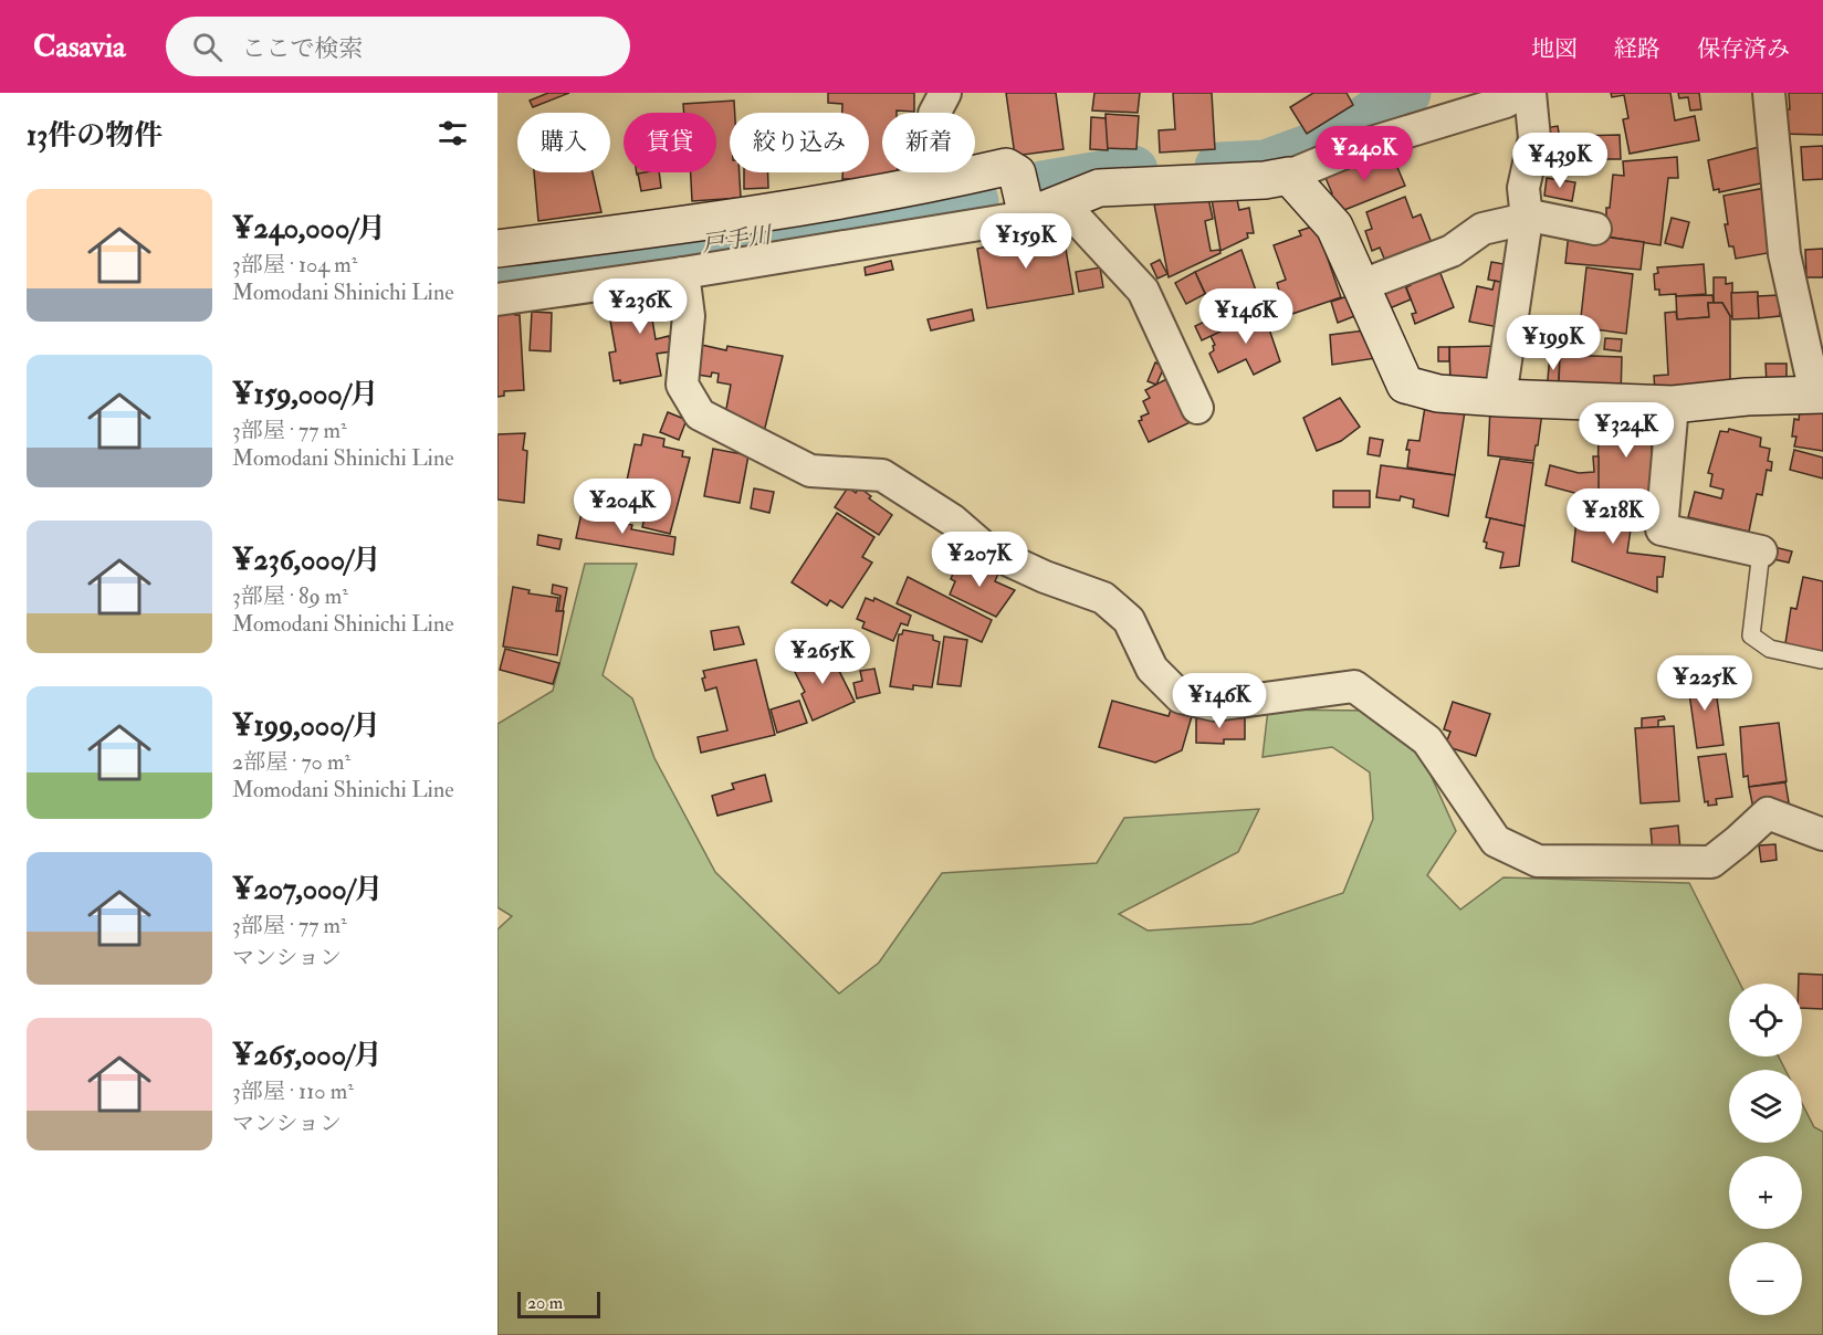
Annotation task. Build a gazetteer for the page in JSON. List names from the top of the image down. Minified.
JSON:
{"water":["戸手川"],"scale_bar":"20 m","page":{"header":"Casavia","search":"ここで検索","nav":["地図","経路","保存済み"],"heading":"13件の物件","chip":["購入","賃貸","絞り込み","新着"],"price":["¥240K","¥439K","¥159K","¥236K","¥146K","¥199K","¥324K","¥204K","¥218K","¥207K","¥265K","¥225K","¥146K"],"list":[{"name":"¥240,000/月","note":"3部屋 · 104 m² · Momodani Shinichi Line"},{"name":"¥159,000/月","note":"3部屋 · 77 m² · Momodani Shinichi Line"},{"name":"¥236,000/月","note":"3部屋 · 89 m² · Momodani Shinichi Line"},{"name":"¥199,000/月","note":"2部屋 · 70 m² · Momodani Shinichi Line"},{"name":"¥207,000/月","note":"3部屋 · 77 m² · マンション"},{"name":"¥265,000/月","note":"3部屋 · 110 m² · マンション"}],"map_buttons":["+","−"],"scale":"20 m"}}
